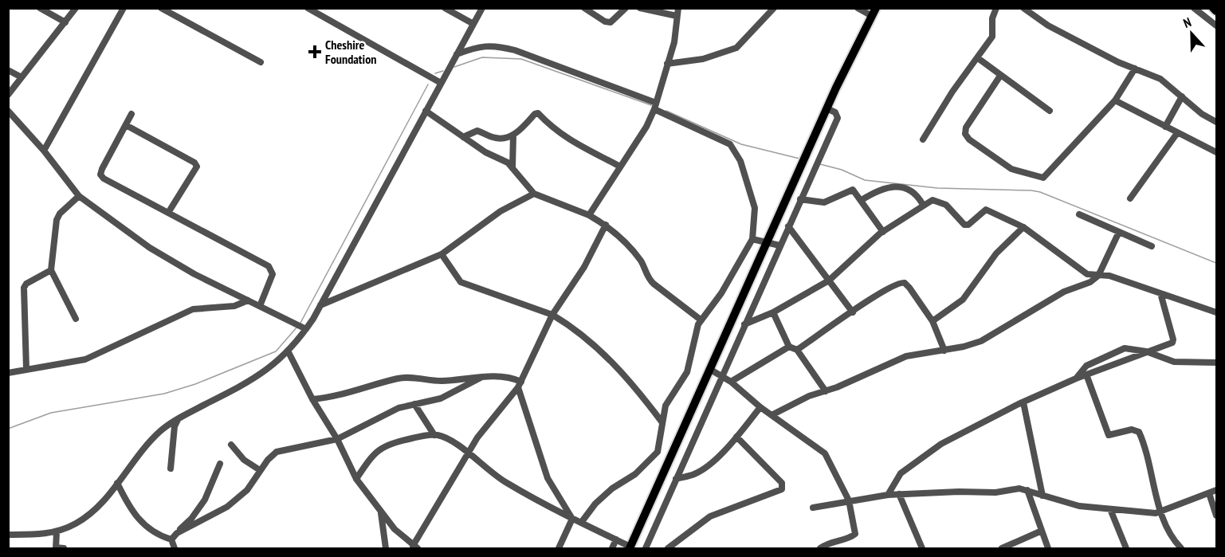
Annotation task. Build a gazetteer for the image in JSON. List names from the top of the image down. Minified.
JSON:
{"places":{"health":["Cheshire Foundation"]},"north":"top"}
